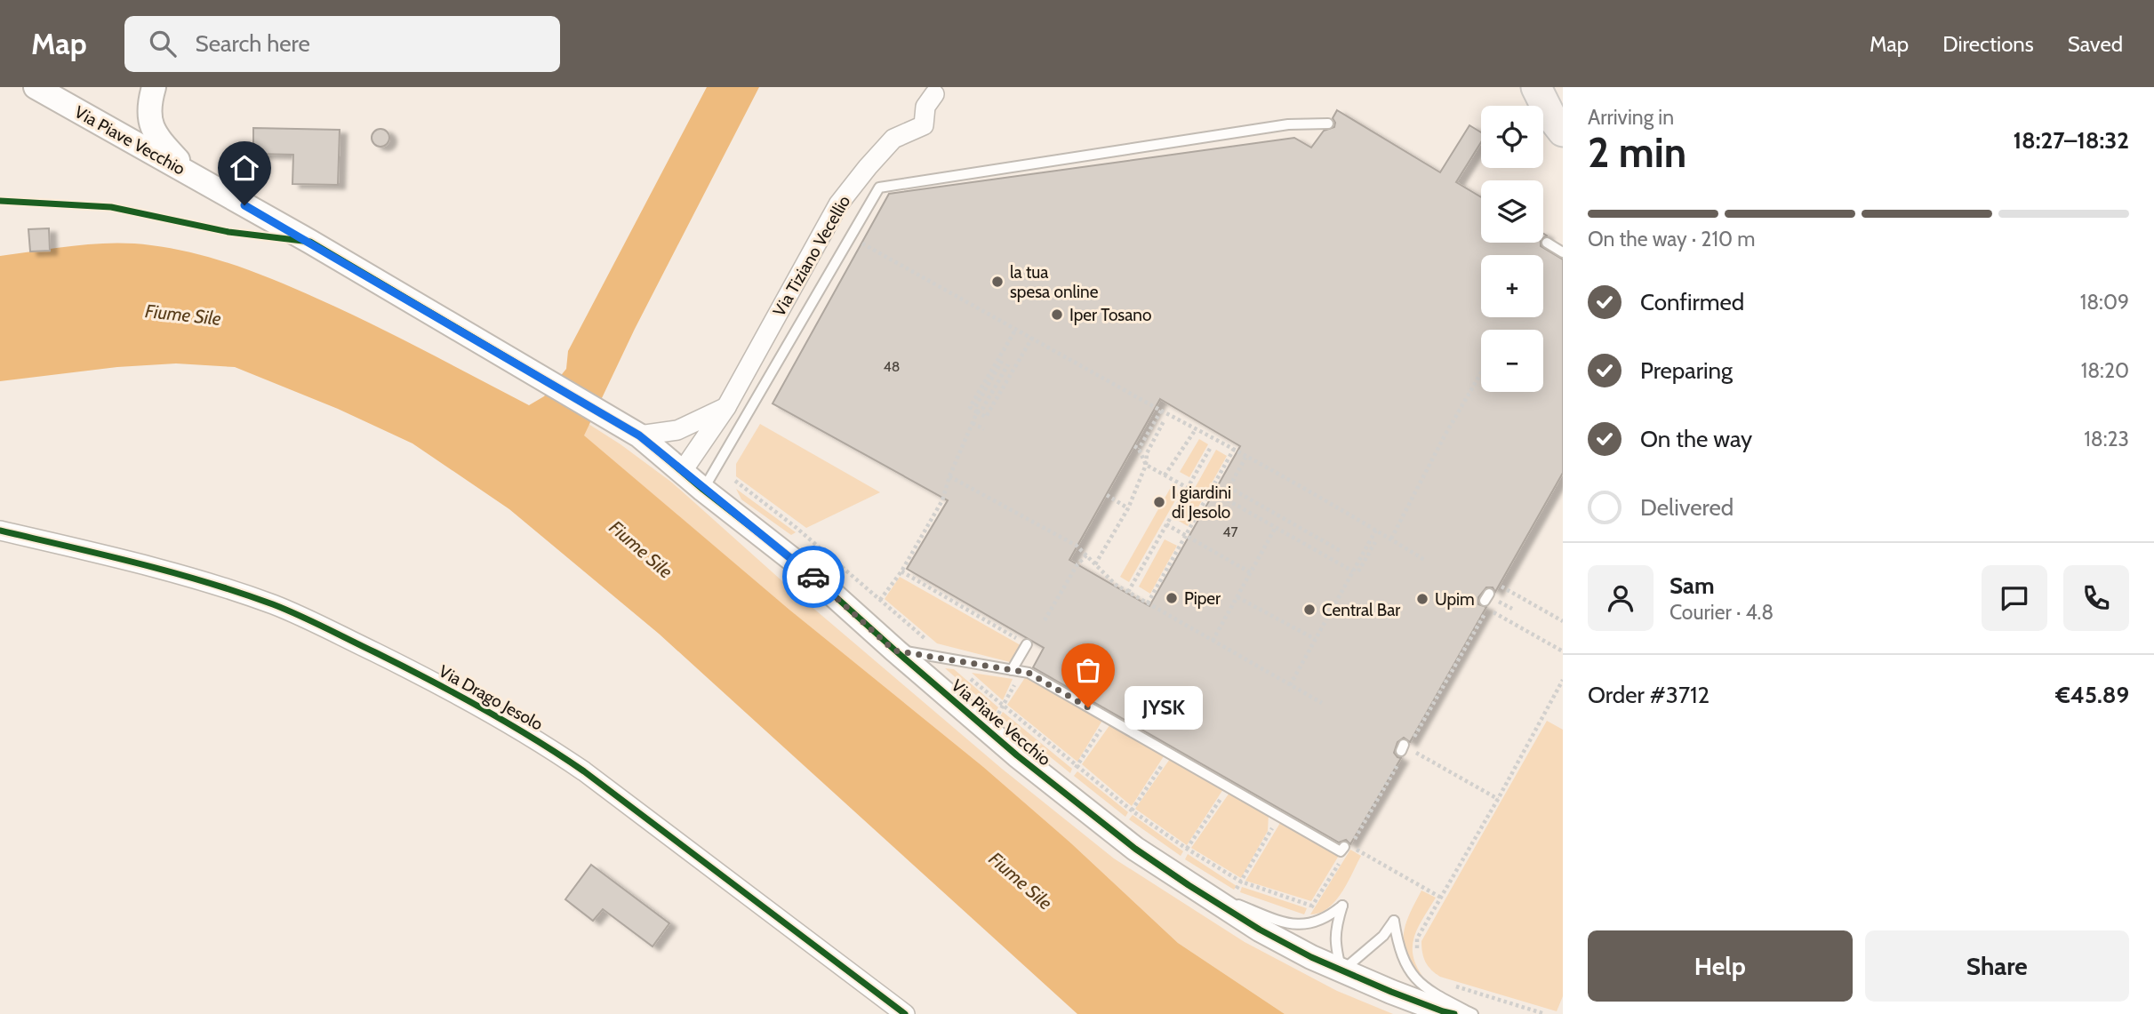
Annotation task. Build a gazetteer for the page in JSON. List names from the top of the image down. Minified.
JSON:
{"streets":{"street":["Via Piave Vecchio","Via Tiziano Vecellio","Via Drago Jesolo"]},"crossings":[["Via Piave Vecchio","Via Tiziano Vecellio"]],"water":["Fiume Sile"],"places":["la tua spesa online","Iper Tosano","I giardini di Jesolo","Piper","Upim","Central Bar","JYSK"],"house_numbers":["48","47"],"page":{"header":"Map","search":"Search here","nav":["Map","Directions","Saved"],"heading":["2 min","Arriving in","18:27–18:32"],"panel":["Sam","Courier · 4.8","Order #3712","€45.89"],"map_buttons":["+","−"],"bar":"On the way · 210 m","list":[["Confirmed","18:09"],["Preparing","18:20"],["On the way","18:23"],"Delivered"],"bubble":"JYSK","buttons":["Help","Share"]}}
